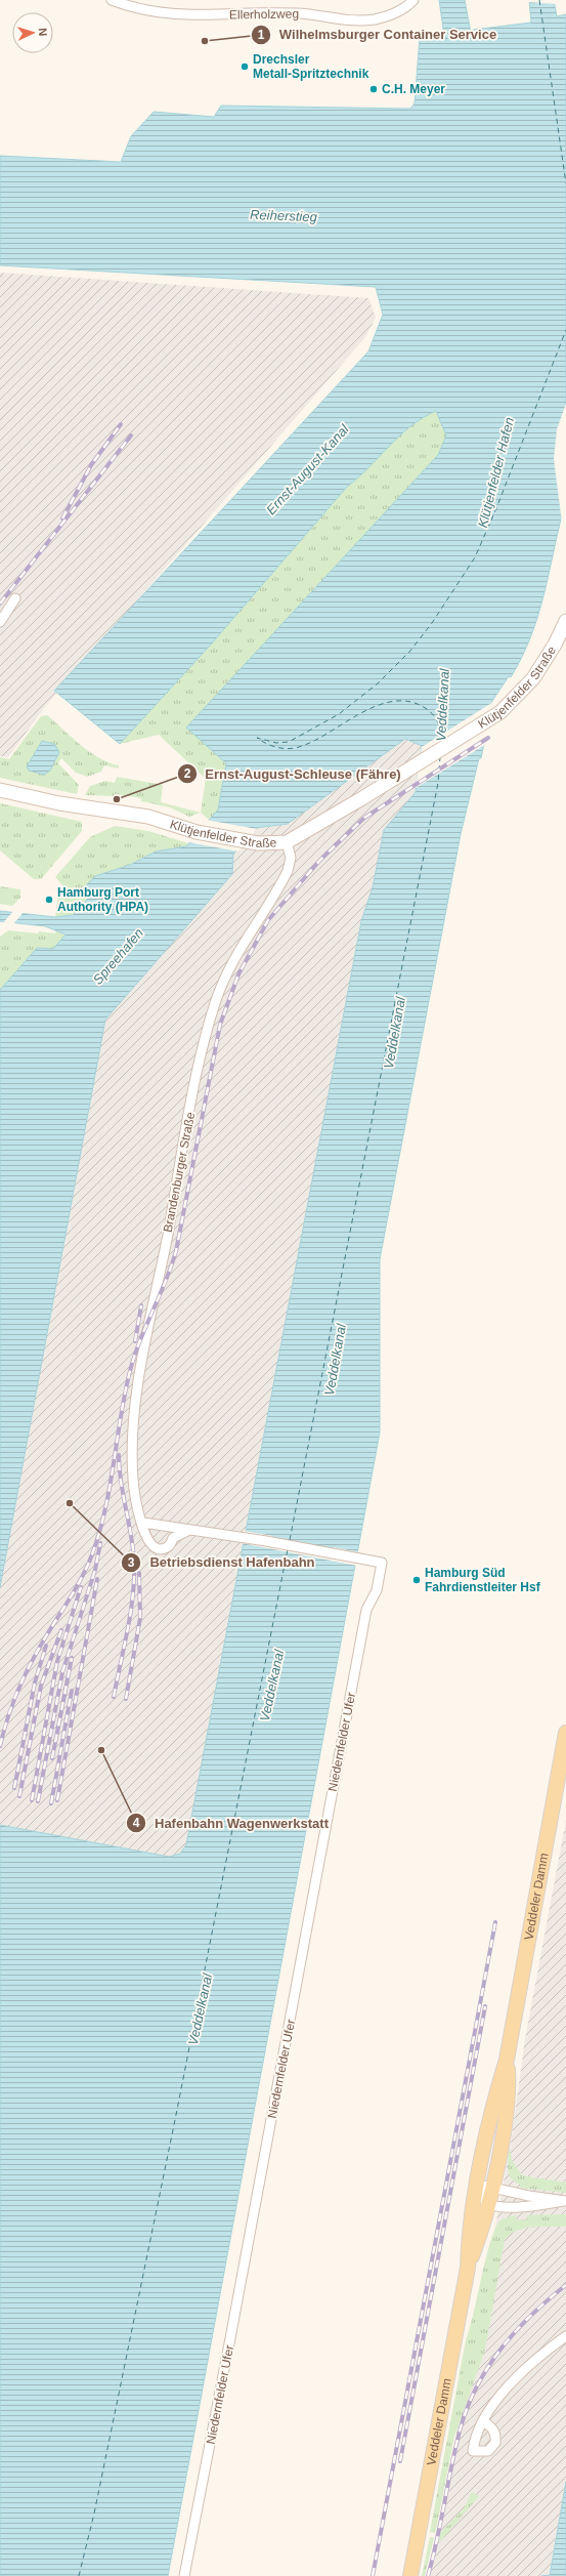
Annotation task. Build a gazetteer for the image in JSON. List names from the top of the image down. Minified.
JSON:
{"streets":{"main road":["Veddeler Damm"],"street":["Ellerholzweg","Klütjenfelder Straße","Brandenburger Straße","Niedernfelder Ufer"]},"crossings":[["Klütjenfelder Straße","Brandenburger Straße"],["Brandenburger Straße","Niedernfelder Ufer"]],"water":["Reiherstieg","Ernst-August-Kanal","Klütjenfelder Hafen","Veddelkanal","Spreehafen"],"places":["Wilhelmsburger Container Service","Drechsler Metall-Spritztechnik","C.H. Meyer","Ernst-August-Schleuse (Fähre)","Hamburg Port Authority (HPA)","Betriebsdienst Hafenbahn","Hamburg Süd Fahrdienstleiter Hsf","Hafenbahn Wagenwerkstatt"],"north":"right"}
